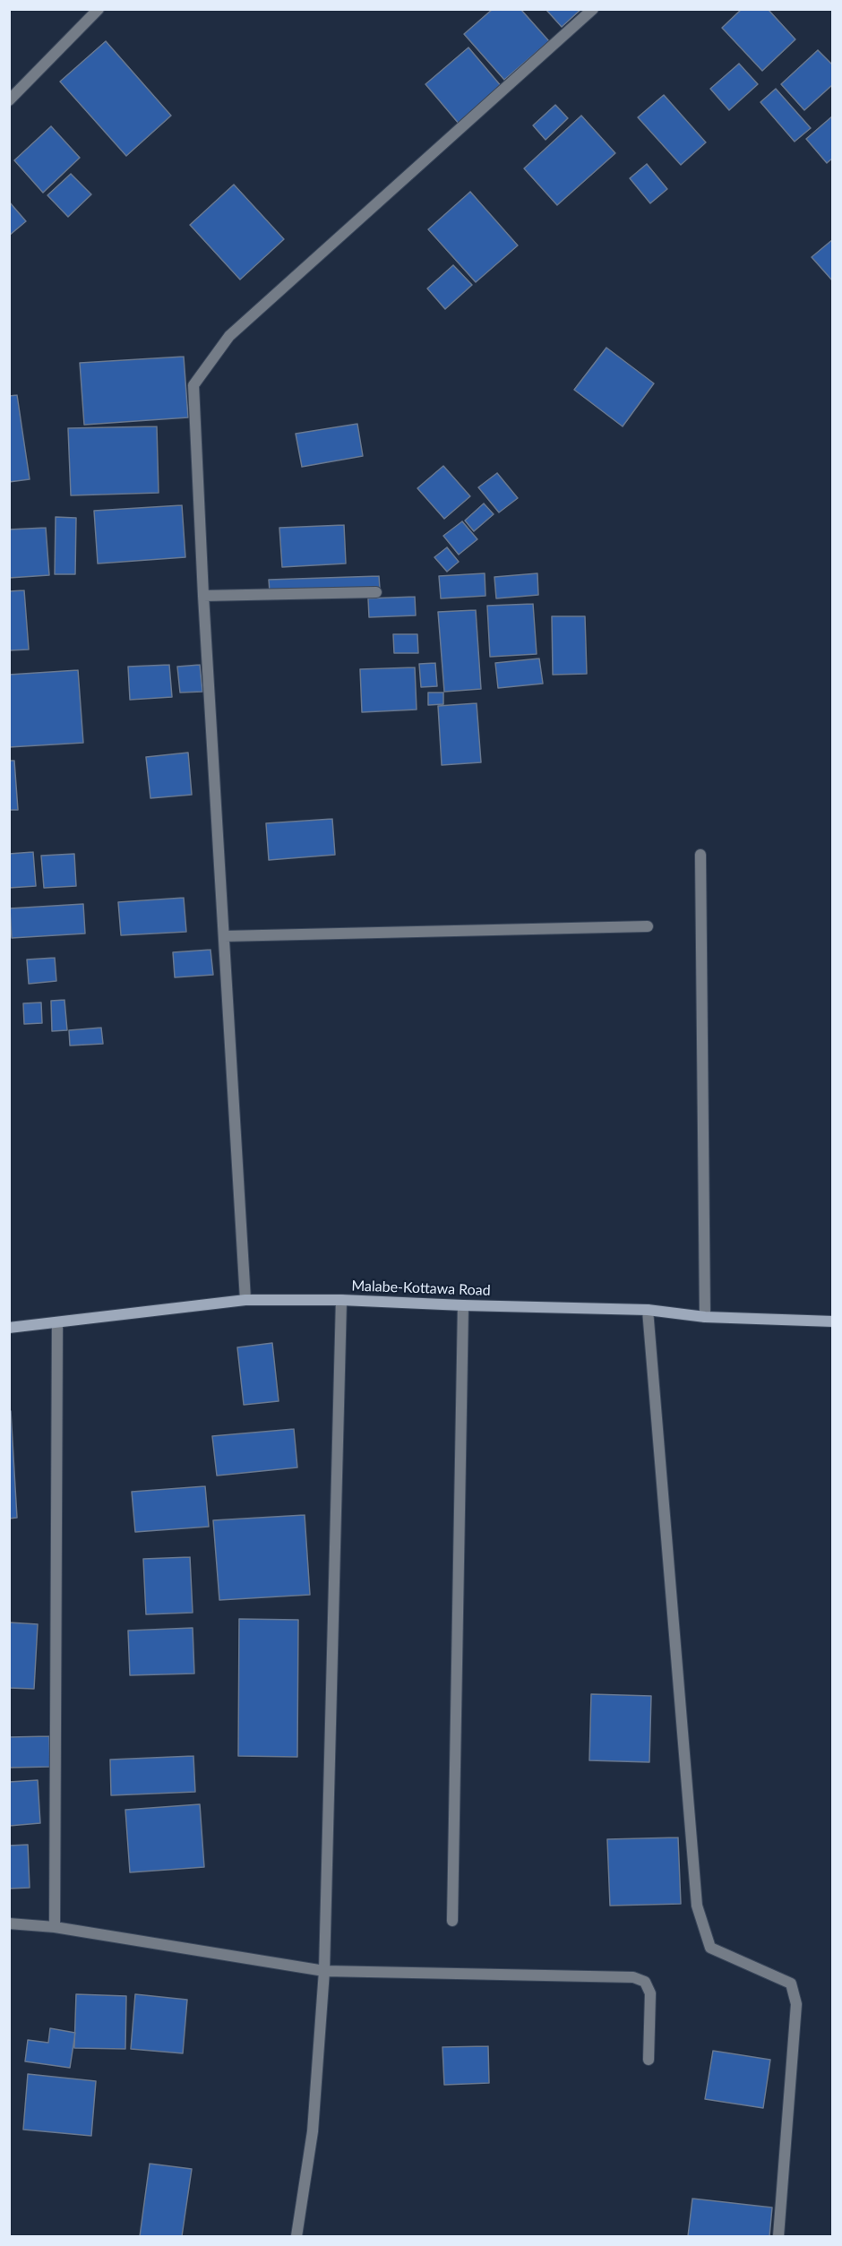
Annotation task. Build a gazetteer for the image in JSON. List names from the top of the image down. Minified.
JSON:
{"streets":{"main road":["Malabe-Kottawa Road"]}}
